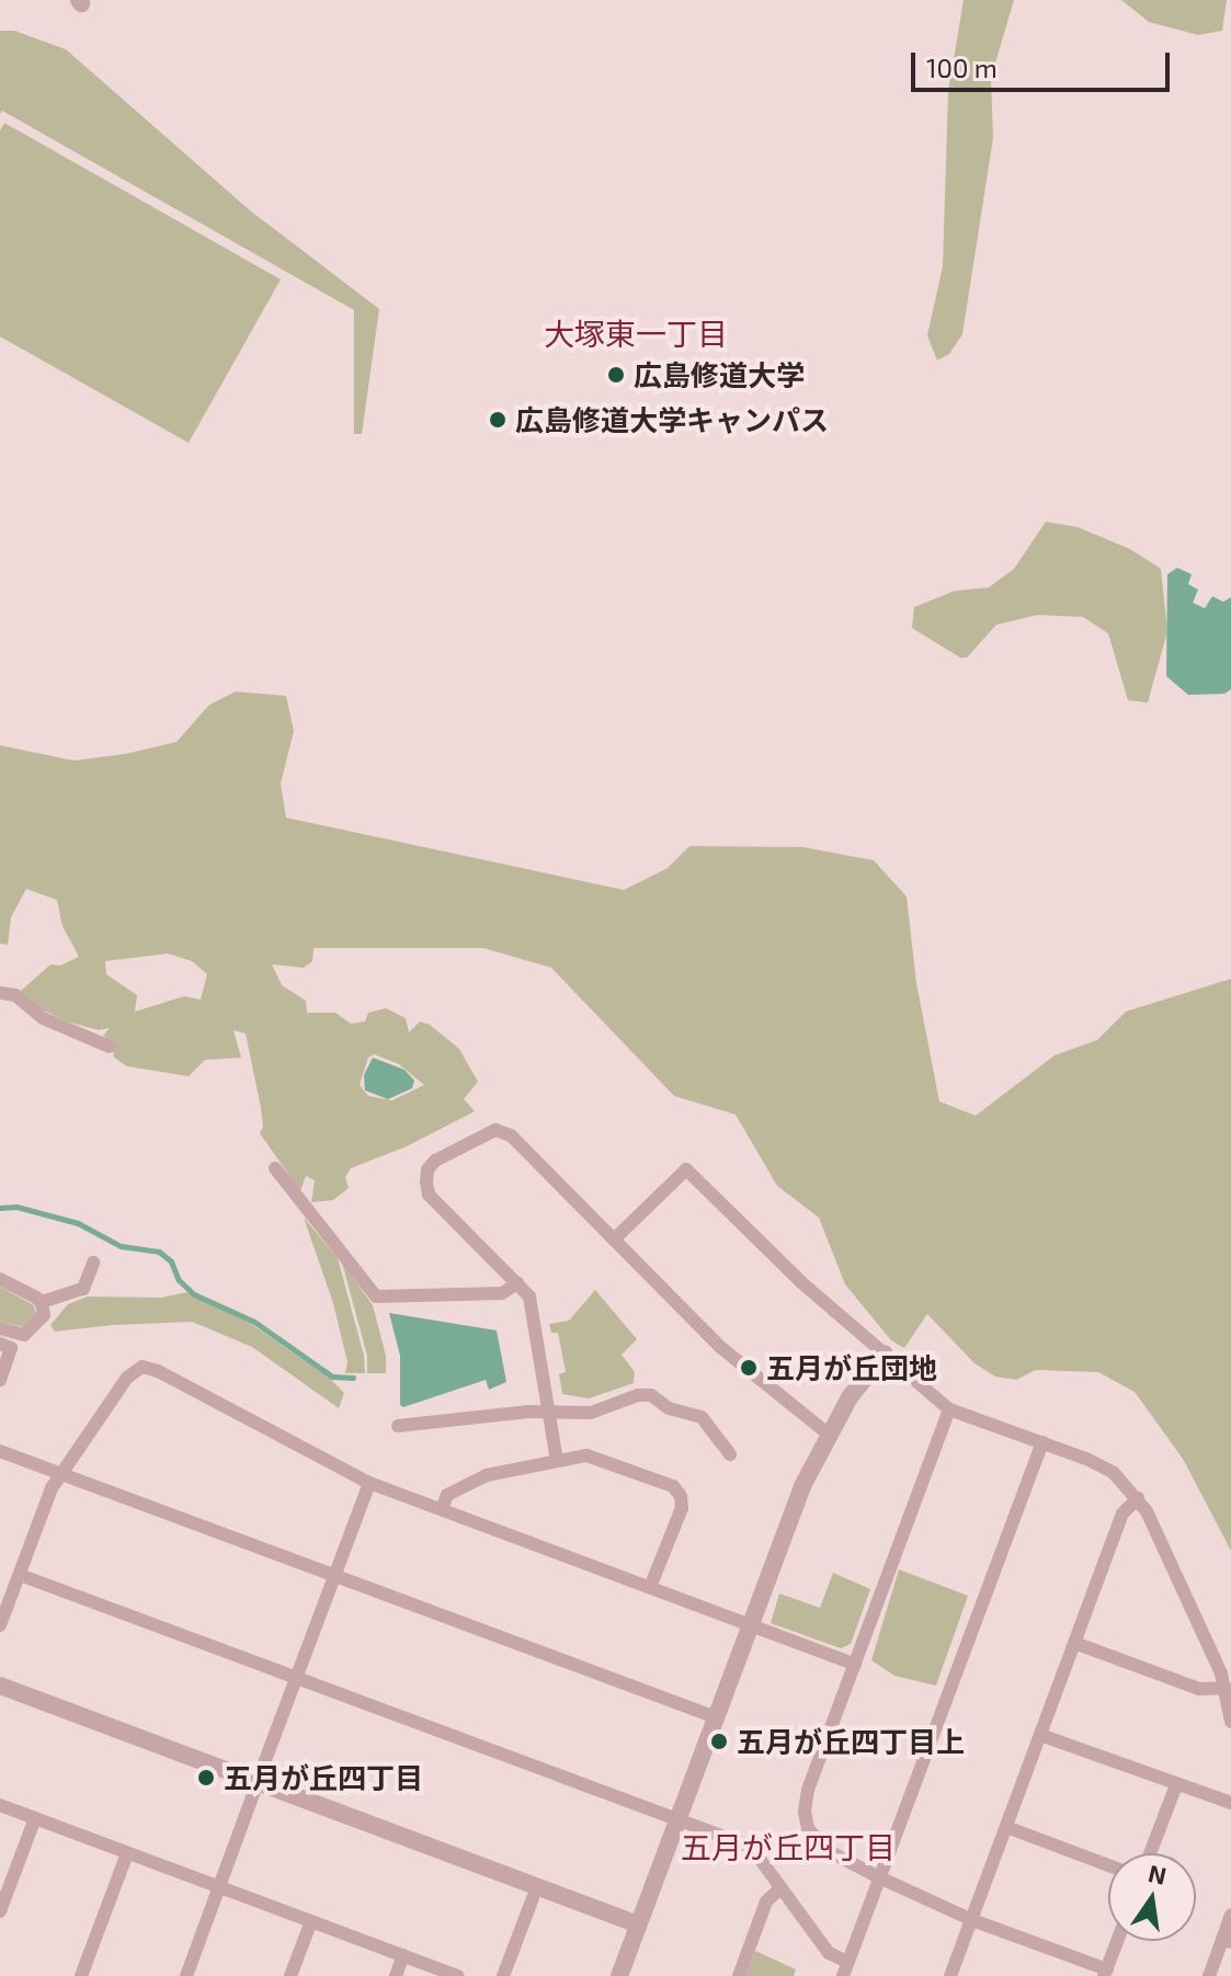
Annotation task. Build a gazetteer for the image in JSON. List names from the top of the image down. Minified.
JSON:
{"districts":["大塚東一丁目","五月が丘四丁目"],"places":["広島修道大学","広島修道大学キャンパス","五月が丘団地","五月が丘四丁目上","五月が丘四丁目"],"scale_bar":"100 m","north":"top"}
